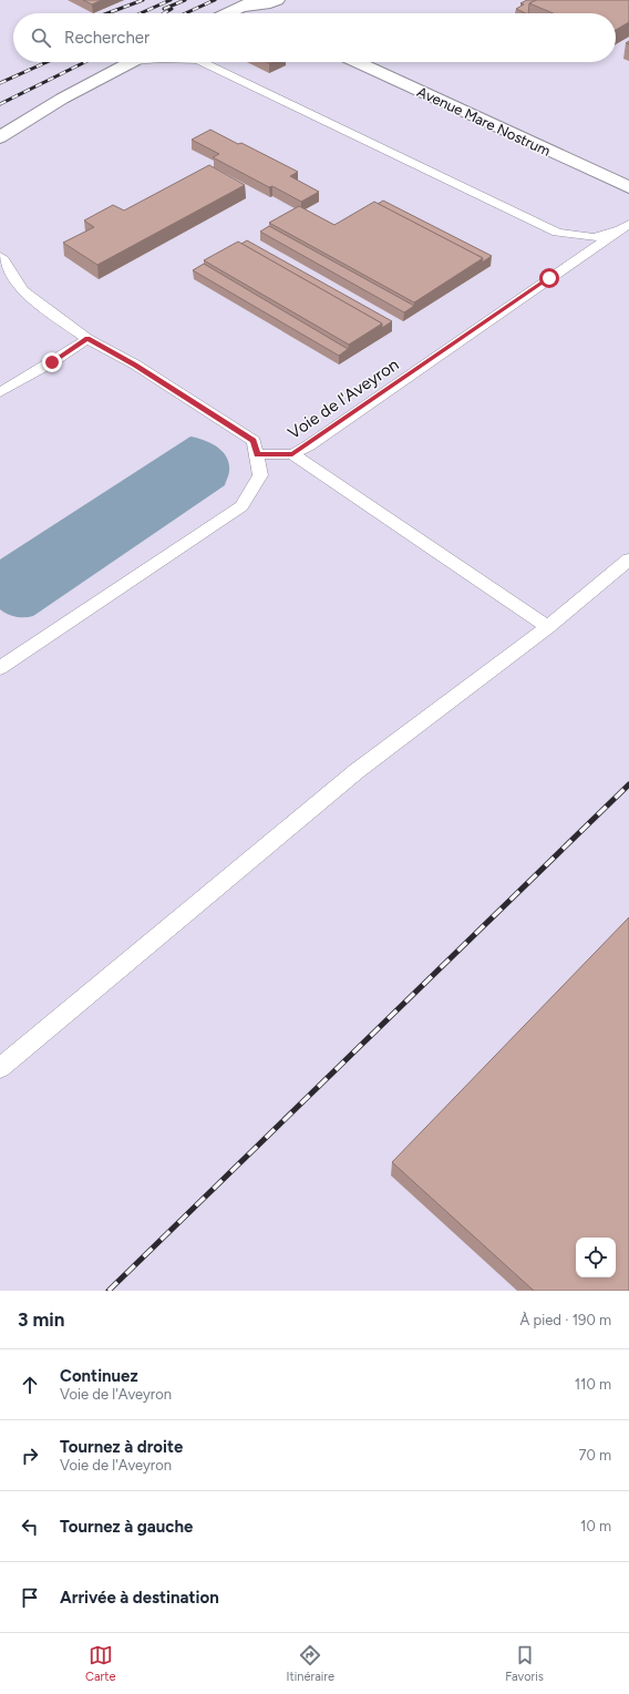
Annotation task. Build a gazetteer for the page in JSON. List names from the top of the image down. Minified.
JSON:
{"streets":{"street":["Avenue Mare Nostrum"],"lane":["Voie de l'Aveyron"]},"page":{"search":"Rechercher","heading":["3 min","À pied · 190 m"],"list":[["Continuez","Voie de l'Aveyron","110 m"],["Tournez à droite","Voie de l'Aveyron","70 m"],["Tournez à gauche","10 m"],"Arrivée à destination"],"nav":["Carte","Itinéraire","Favoris"]}}
